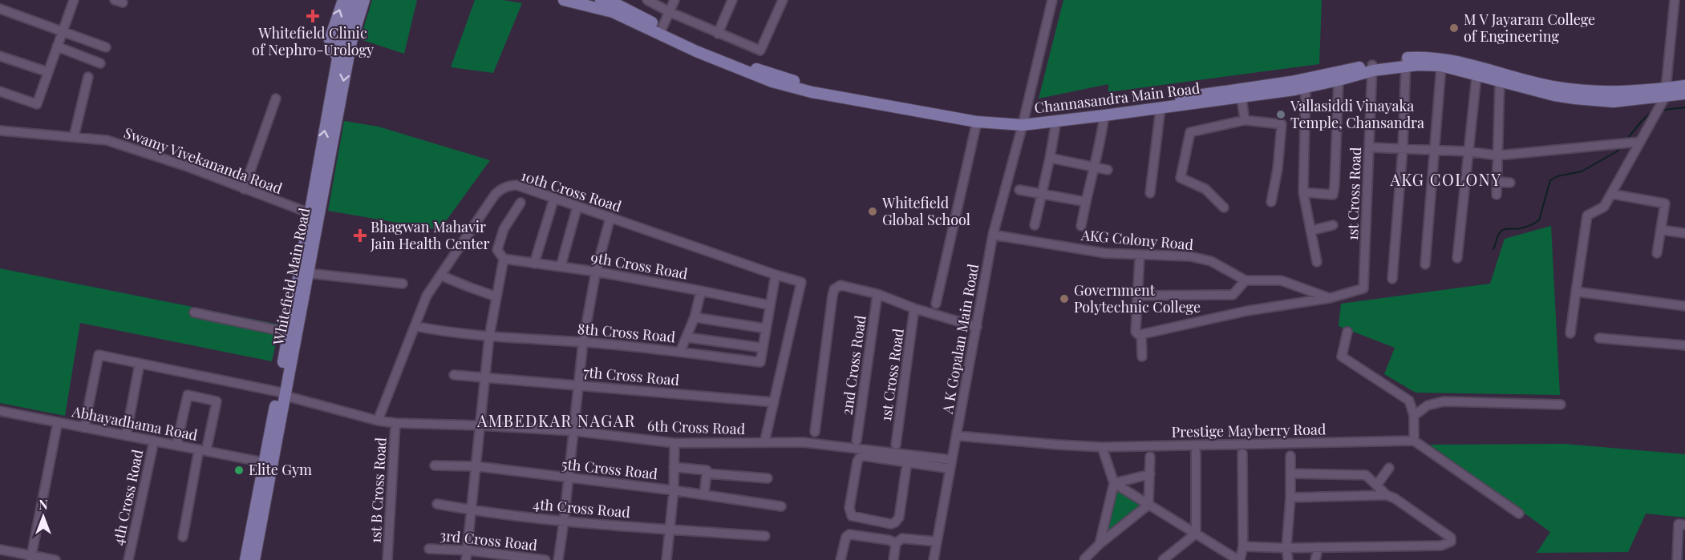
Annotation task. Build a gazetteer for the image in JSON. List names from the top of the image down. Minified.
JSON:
{"streets":{"main road":["Channasandra Main Road","Whitefield Main Road"],"street":["Swamy Vivekananda Road","10th Cross Road","1st Cross Road","AKG Colony Road","9th Cross Road","8th Cross Road","A K Gopalan Main Road","2nd Cross Road","7th Cross Road","Abhayadhama Road","6th Cross Road","Prestige Mayberry Road","5th Cross Road","1st B Cross Road","4th Cross Road","3rd Cross Road"]},"crossings":[["Channasandra Main Road","1st Cross Road"],["Channasandra Main Road","A K Gopalan Main Road"],["Swamy Vivekananda Road","Whitefield Main Road"],["10th Cross Road","8th Cross Road"],["10th Cross Road","7th Cross Road"],["10th Cross Road","6th Cross Road"],["1st Cross Road","AKG Colony Road"],["AKG Colony Road","A K Gopalan Main Road"],["Whitefield Main Road","Abhayadhama Road"],["Whitefield Main Road","6th Cross Road"],["A K Gopalan Main Road","6th Cross Road"],["A K Gopalan Main Road","Prestige Mayberry Road"],["Abhayadhama Road","6th Cross Road"],["Abhayadhama Road","4th Cross Road"],["6th Cross Road","1st B Cross Road"],["6th Cross Road","4th Cross Road"]],"districts":["AKG COLONY","AMBEDKAR NAGAR"],"places":{"health":["Whitefield Clinic of Nephro-Urology","Bhagwan Mahavir Jain Health Center"],"other":["M V Jayaram College of Engineering","Vallasiddi Vinayaka Temple, Chansandra","Whitefield Global School","Government Polytechnic College","Elite Gym"]},"north":"top"}
